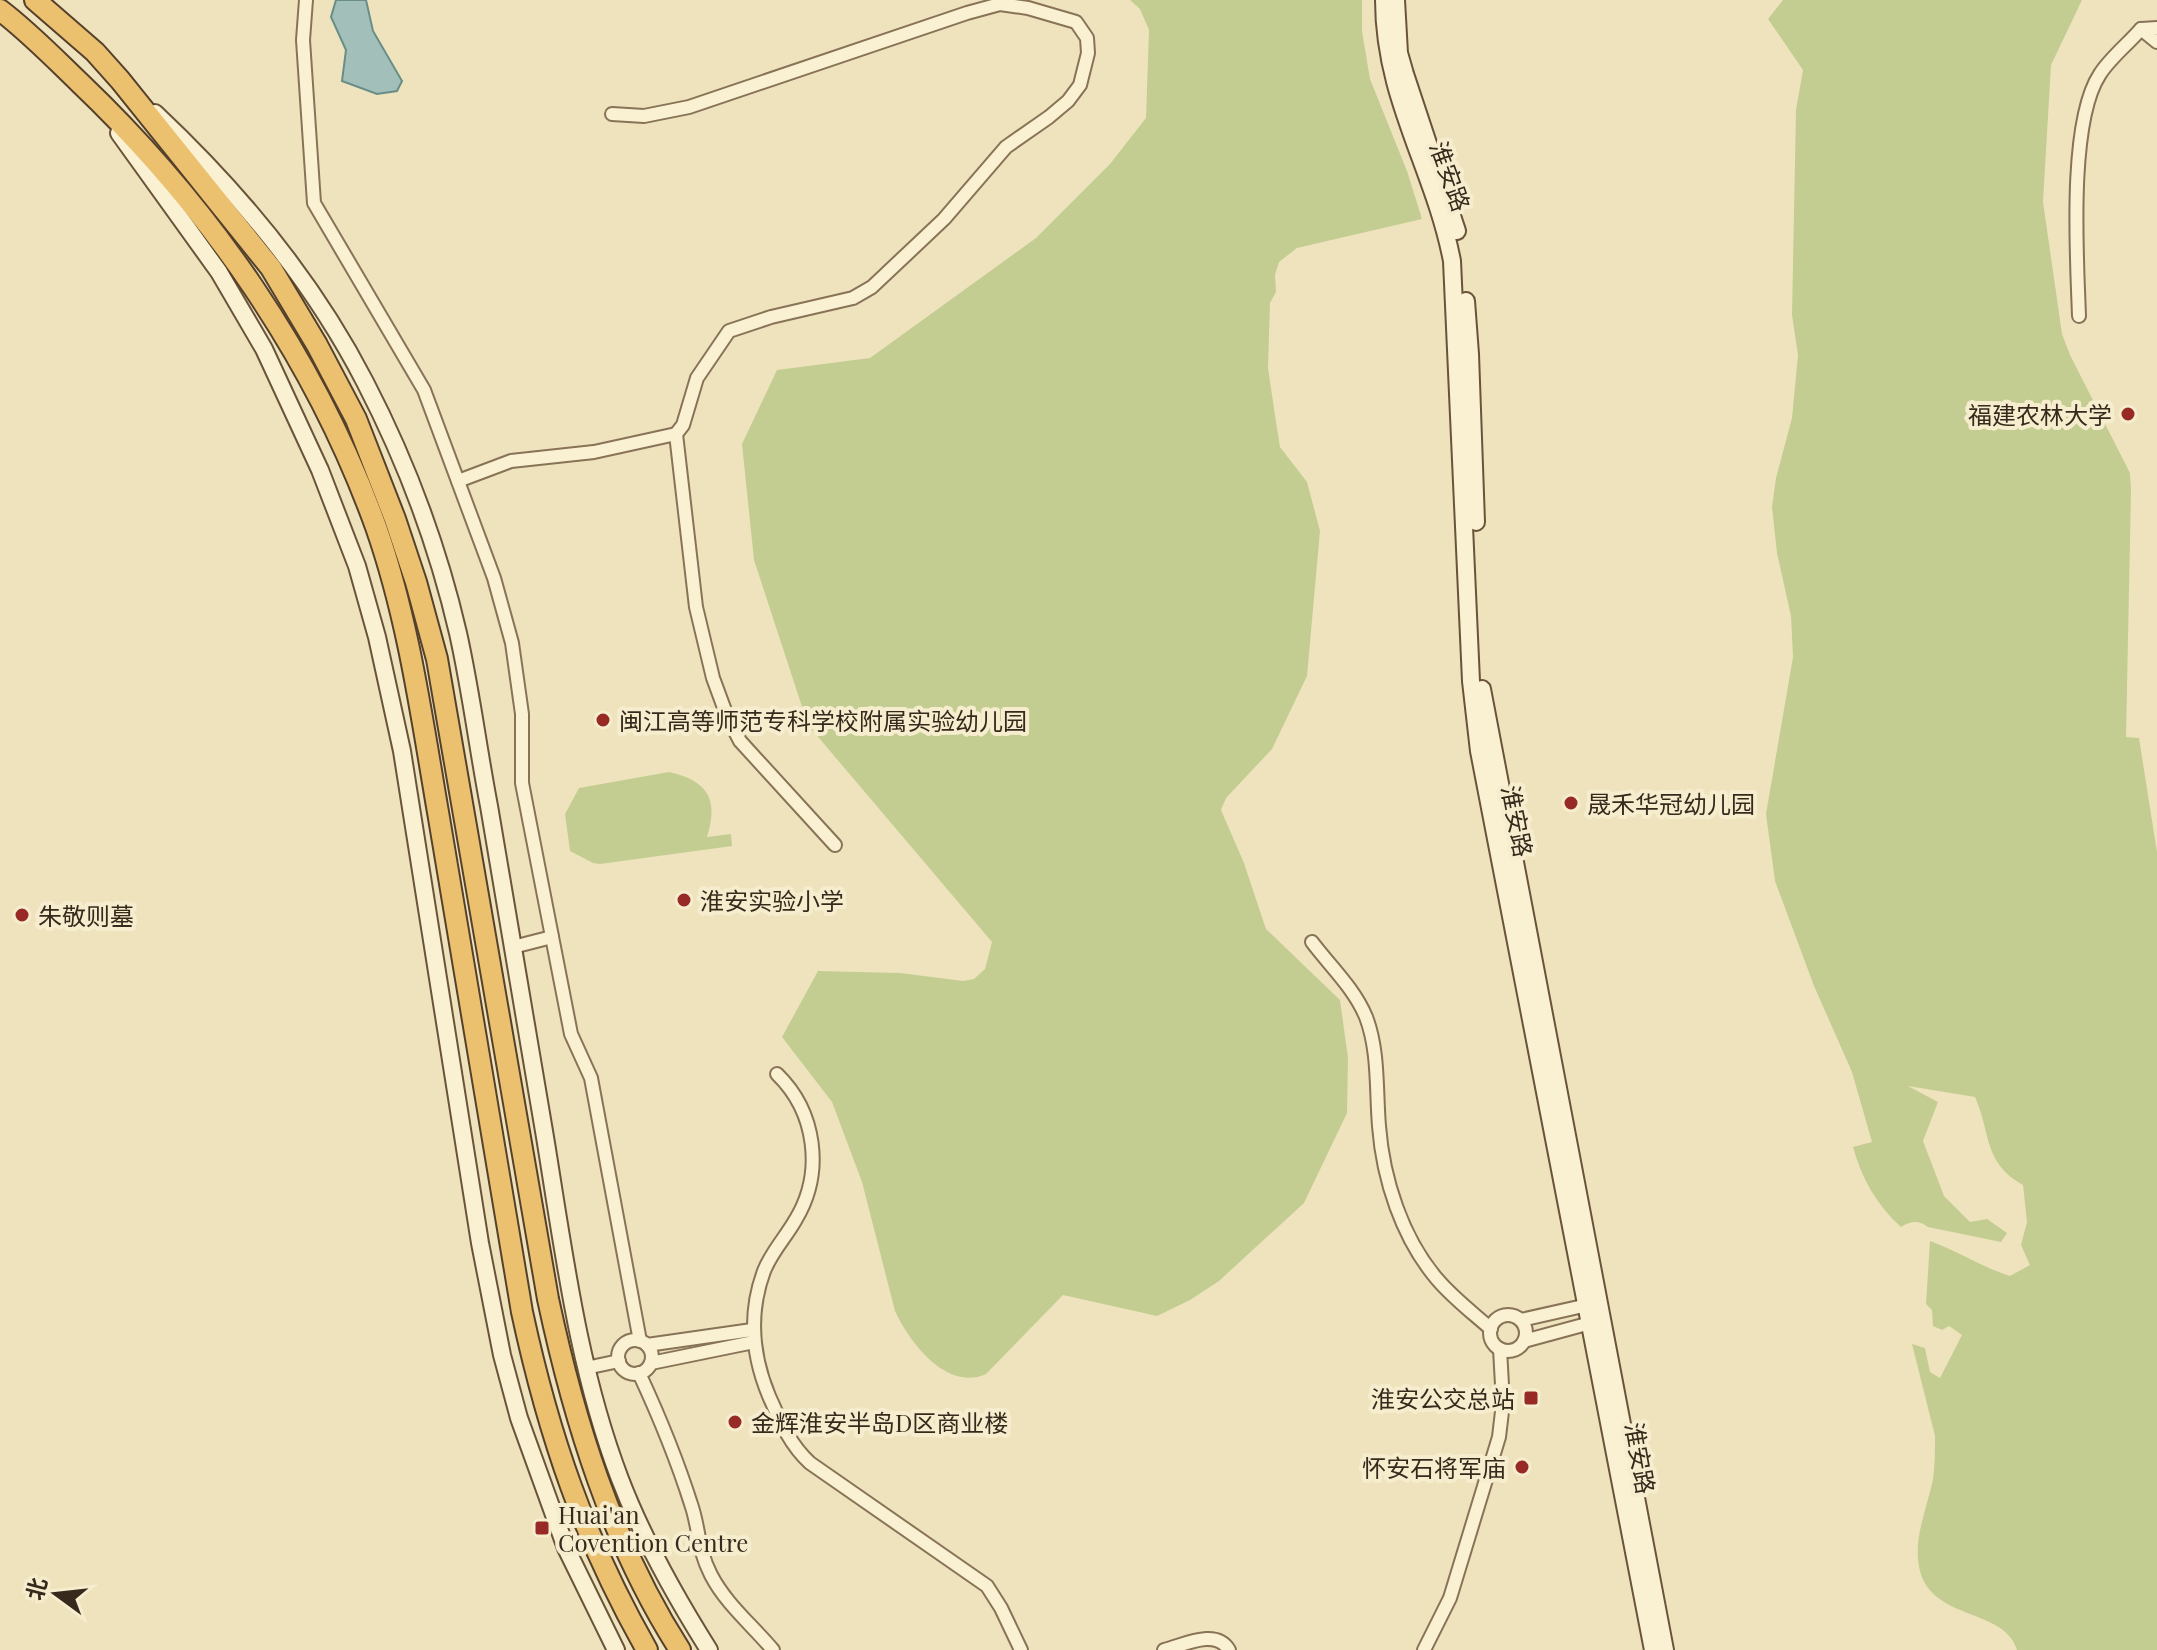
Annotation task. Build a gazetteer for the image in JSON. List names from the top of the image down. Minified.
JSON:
{"streets":{"main road":["淮安路"]},"places":{"other":["福建农林大学","闽江高等师范专科学校附属实验幼儿园","晟禾华冠幼儿园","淮安实验小学","朱敬则墓","金辉淮安半岛D区商业楼","怀安石将军庙"],"transit":["淮安公交总站","Huai'an Covention Centre"]},"north":"left"}
